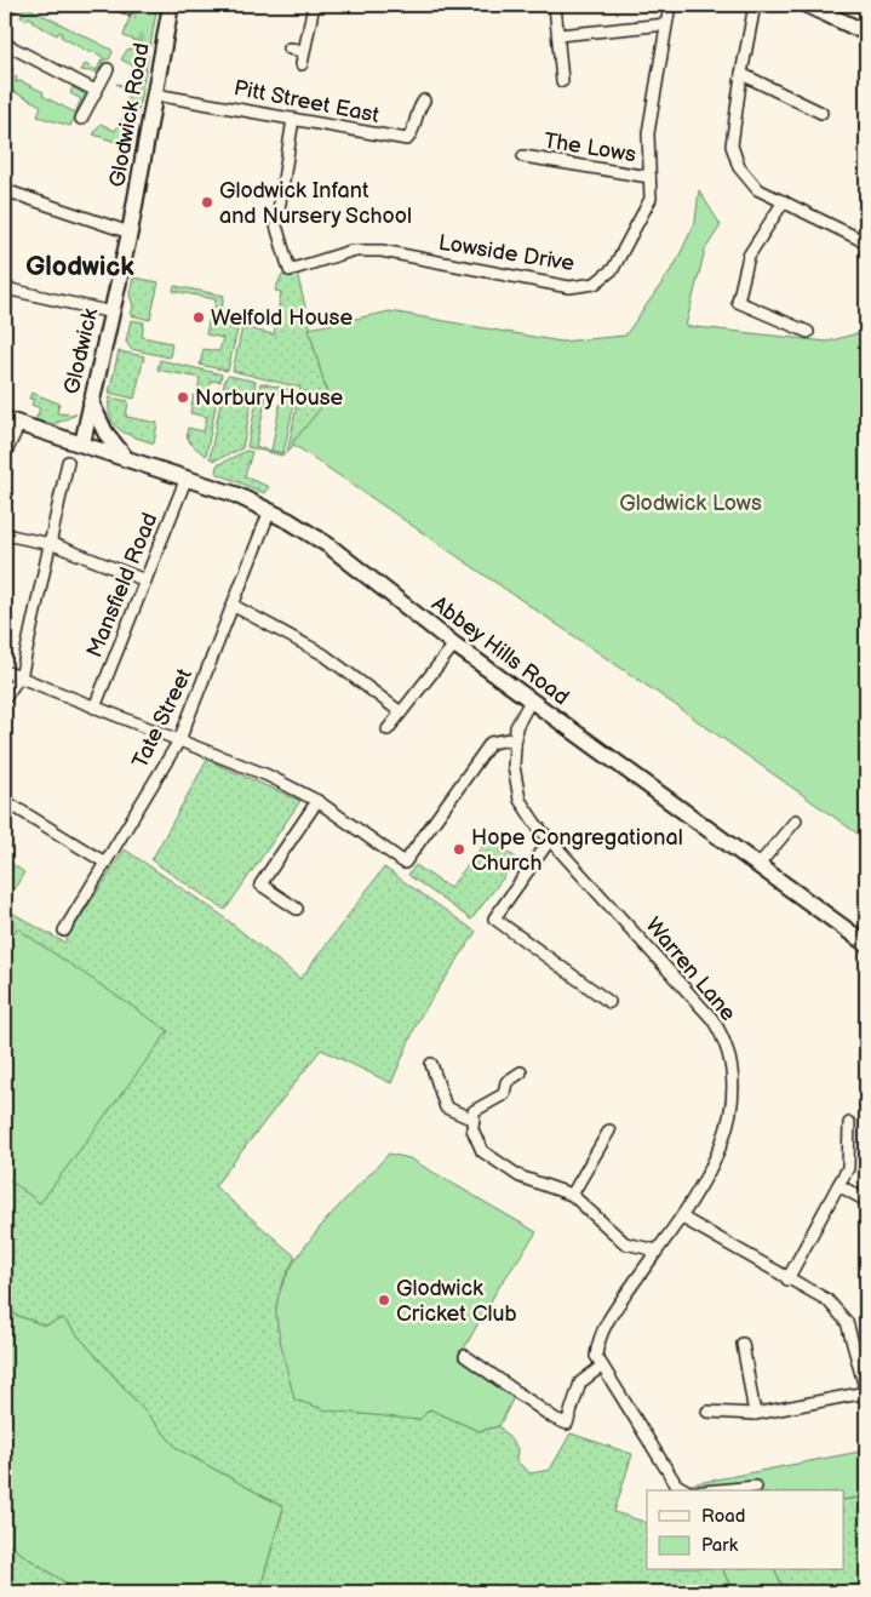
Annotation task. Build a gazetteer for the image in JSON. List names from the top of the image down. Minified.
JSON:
{"streets":{"main road":["Glodwick Road","Glodwick","Abbey Hills Road"],"street":["Pitt Street East","The Lows","Lowside Drive","Mansfield Road","Tate Street","Warren Lane"]},"crossings":[["Pitt Street East","Glodwick Road"],["Pitt Street East","Lowside Drive"],["Glodwick Road","Glodwick"],["The Lows","Lowside Drive"],["Glodwick","Abbey Hills Road"],["Mansfield Road","Abbey Hills Road"],["Abbey Hills Road","Tate Street"],["Abbey Hills Road","Warren Lane"]],"districts":["Glodwick"],"parks":["Glodwick Lows"],"places":["Glodwick Infant and Nursery School","Welfold House","Norbury House","Hope Congregational Church","Glodwick Cricket Club"],"legend":["Road","Park"]}
